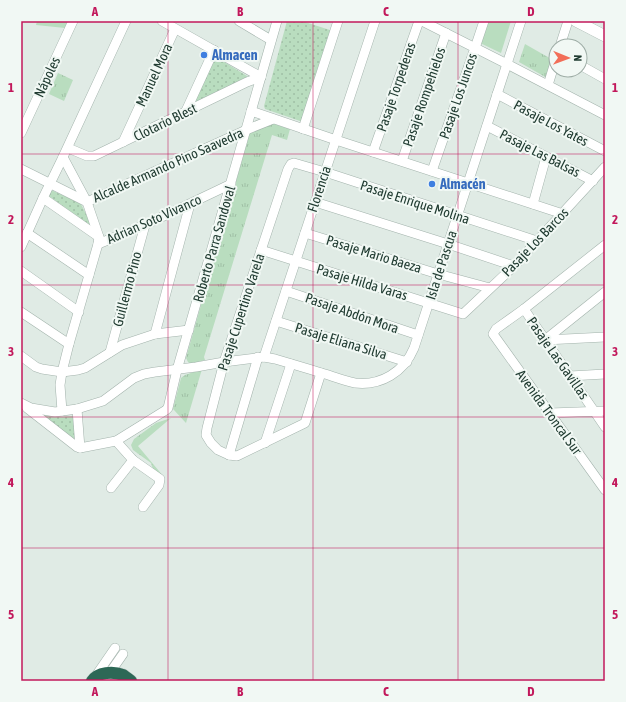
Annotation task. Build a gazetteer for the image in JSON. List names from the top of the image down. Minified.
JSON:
{"streets":{"street":["Manuel Mora","Nápoles","Pasaje Torpederas","Pasaje Los Juncos","Pasaje Rompehielos","Clotario Blest","Pasaje Los Yates","Pasaje Las Balsas","Alcalde Armando Pino Saavedra","Florencia","Pasaje Enrique Molina","Adrian Soto Vivanco","Pasaje Los Barcos","Roberto Parra Sandoval","Pasaje Mario Baeza","Isla de Pascua","Pasaje Hilda Varas","Guillermo Pino","Pasaje Cupertino Varela","Pasaje Abdón Mora","Pasaje Eliana Silva","Pasaje Las Gavillas","Avenida Troncal Sur"]},"crossings":[["Manuel Mora","Clotario Blest"],["Pasaje Torpederas","Alcalde Armando Pino Saavedra"],["Pasaje Los Juncos","Alcalde Armando Pino Saavedra"],["Pasaje Rompehielos","Alcalde Armando Pino Saavedra"],["Clotario Blest","Roberto Parra Sandoval"],["Pasaje Los Yates","Isla de Pascua"],["Pasaje Las Balsas","Pasaje Los Barcos"],["Pasaje Las Balsas","Isla de Pascua"],["Alcalde Armando Pino Saavedra","Florencia"],["Alcalde Armando Pino Saavedra","Pasaje Los Barcos"],["Alcalde Armando Pino Saavedra","Roberto Parra Sandoval"],["Alcalde Armando Pino Saavedra","Isla de Pascua"],["Florencia","Pasaje Enrique Molina"],["Florencia","Pasaje Mario Baeza"],["Florencia","Isla de Pascua"],["Florencia","Pasaje Hilda Varas"],["Florencia","Pasaje Cupertino Varela"],["Florencia","Pasaje Abdón Mora"],["Florencia","Pasaje Eliana Silva"],["Pasaje Enrique Molina","Pasaje Los Barcos"],["Pasaje Enrique Molina","Isla de Pascua"],["Pasaje Enrique Molina","Pasaje Cupertino Varela"],["Adrian Soto Vivanco","Roberto Parra Sandoval"],["Adrian Soto Vivanco","Guillermo Pino"],["Pasaje Los Barcos","Pasaje Mario Baeza"],["Pasaje Los Barcos","Pasaje Hilda Varas"],["Pasaje Mario Baeza","Isla de Pascua"],["Isla de Pascua","Pasaje Hilda Varas"],["Isla de Pascua","Pasaje Abdón Mora"],["Isla de Pascua","Pasaje Eliana Silva"],["Pasaje Hilda Varas","Pasaje Cupertino Varela"],["Pasaje Las Gavillas","Avenida Troncal Sur"]],"places":["Almacen","Almacén"],"north":"right","grid":{"columns":["A","B","C","D"],"rows":["1","2","3","4","5"]}}
